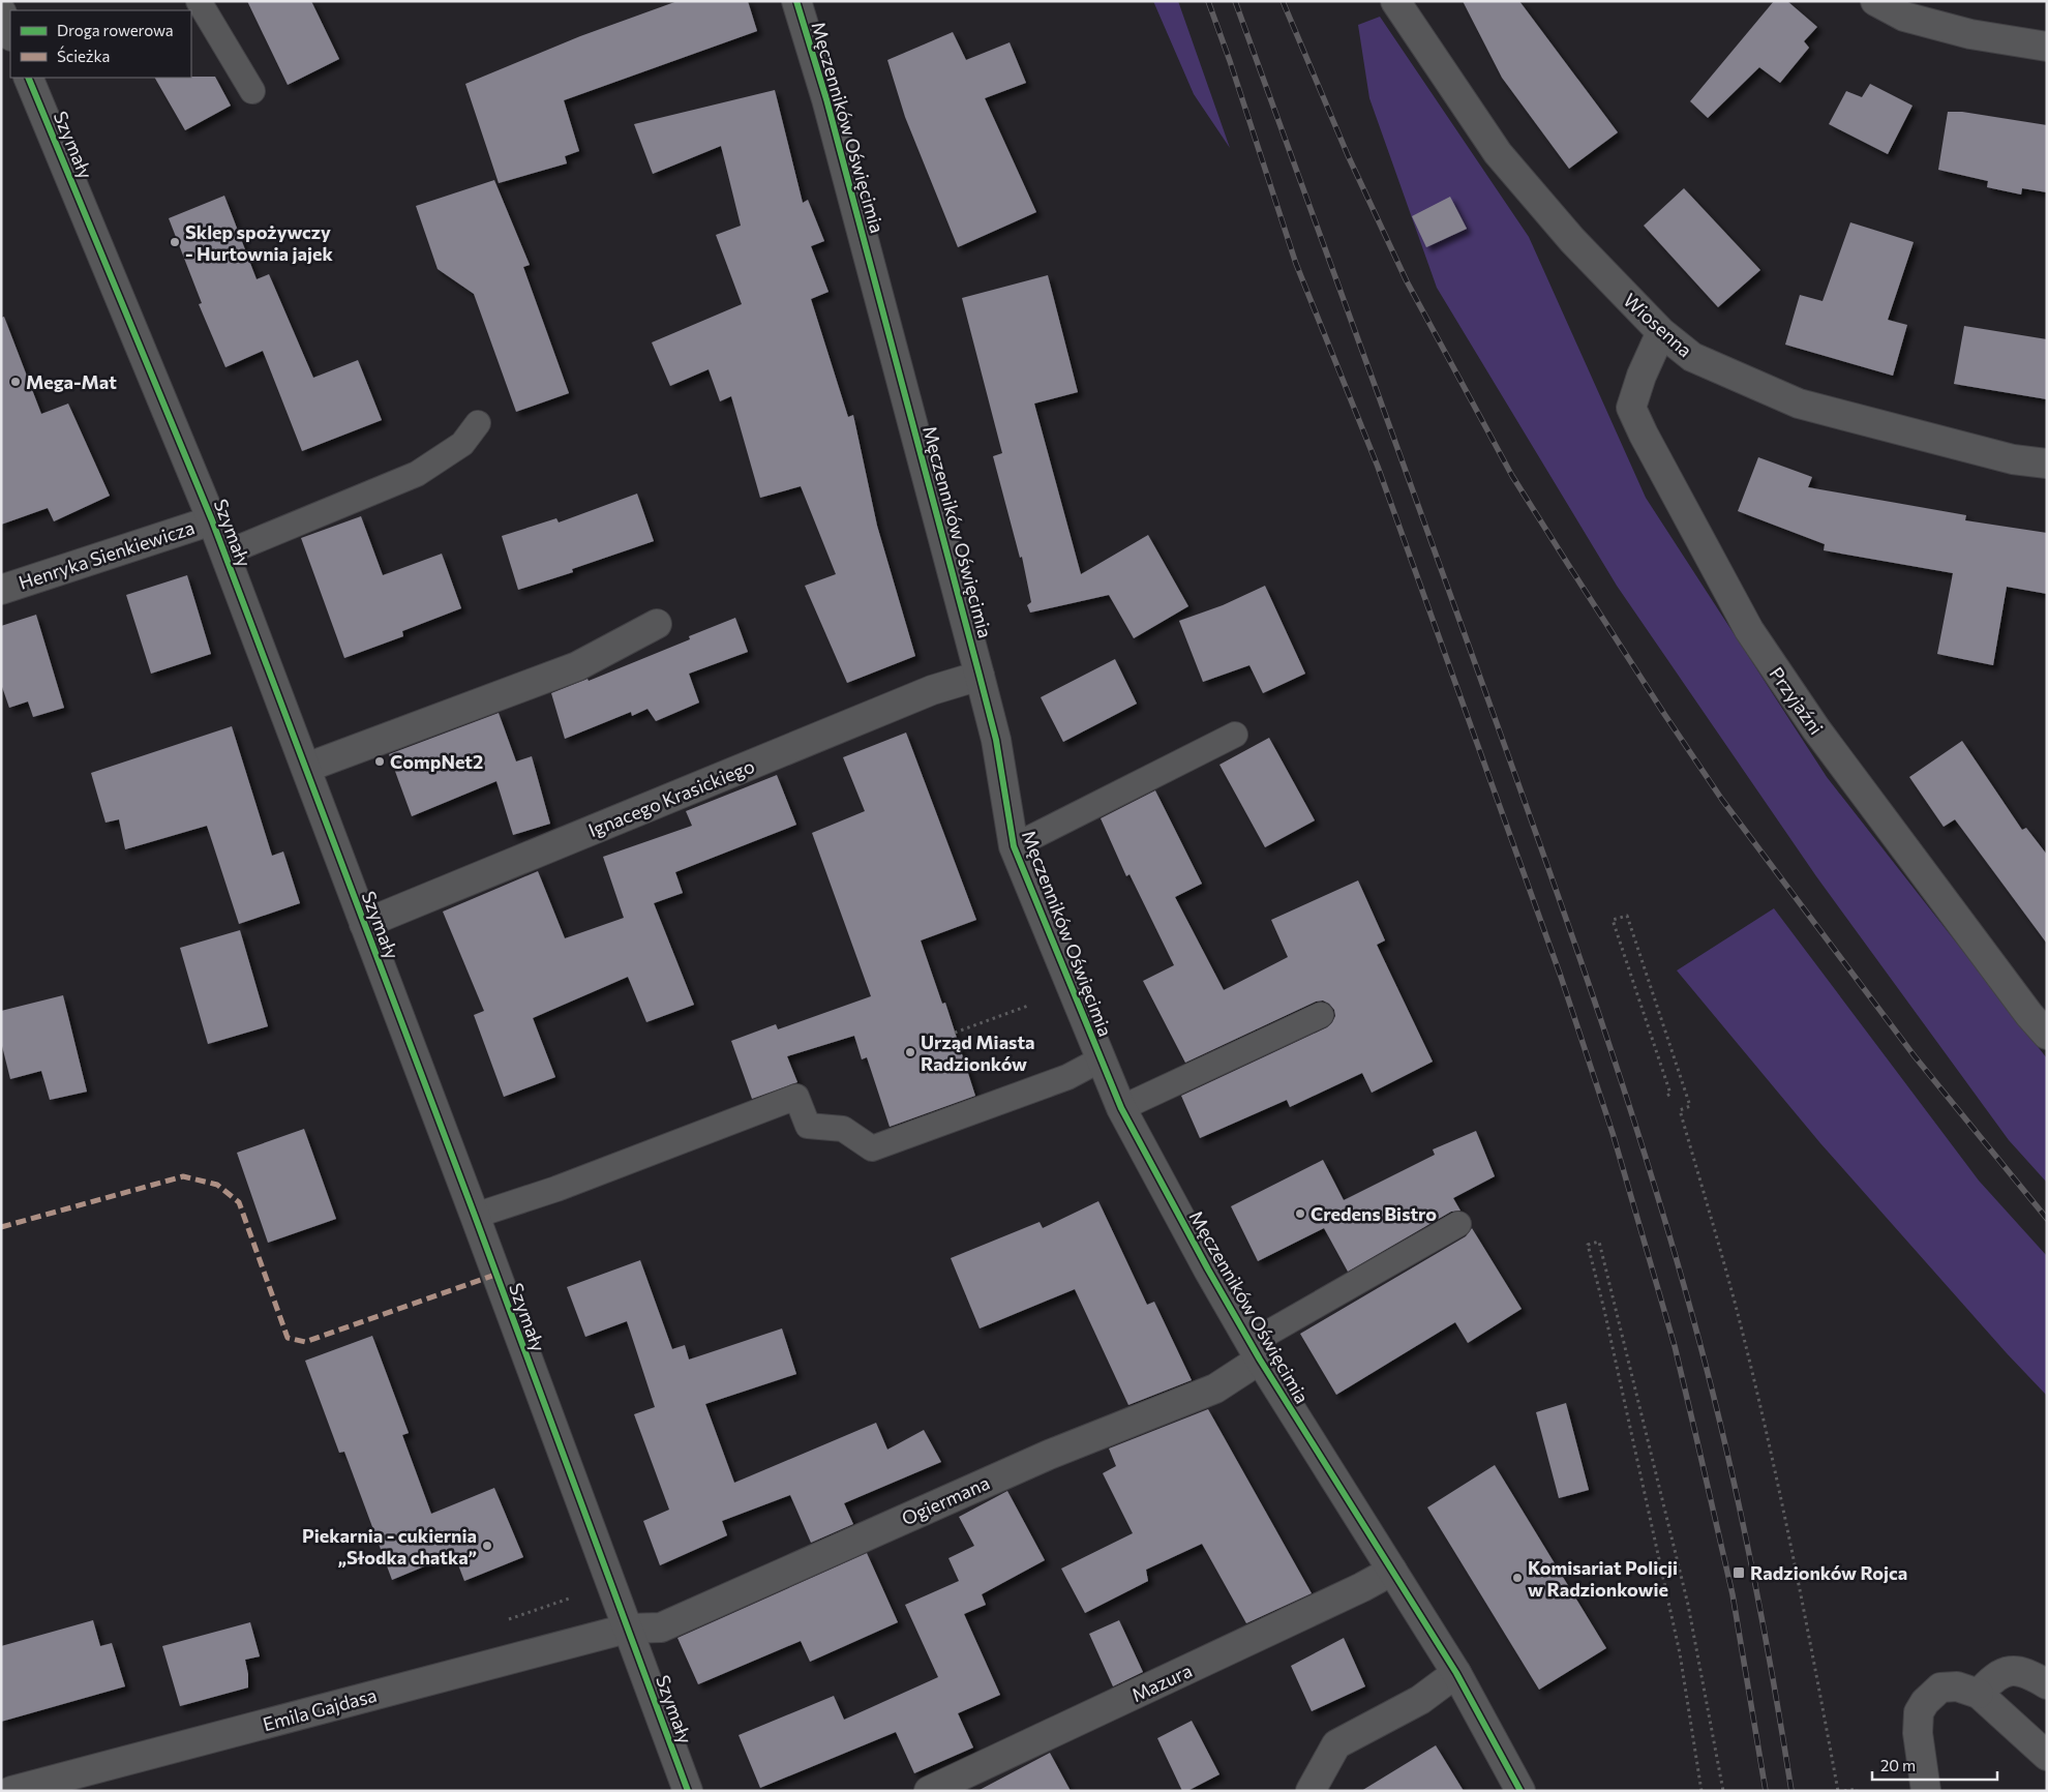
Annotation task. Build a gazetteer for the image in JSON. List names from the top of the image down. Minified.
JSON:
{"streets":{"street":["Męczenników Oświęcimia","Szymały","Wiosenna","Henryka Sienkiewicza","Przyjaźni","Ignacego Krasickiego","Ogiermana","Mazura","Emila Gajdasa"]},"crossings":[["Męczenników Oświęcimia","Ignacego Krasickiego"],["Męczenników Oświęcimia","Ogiermana"],["Męczenników Oświęcimia","Mazura"],["Szymały","Henryka Sienkiewicza"],["Szymały","Ignacego Krasickiego"],["Szymały","Ogiermana"],["Szymały","Emila Gajdasa"],["Wiosenna","Przyjaźni"],["Ogiermana","Emila Gajdasa"]],"places":{"other":["Sklep spożywczy - Hurtownia jajek","Mega-Mat","CompNet2","Urząd Miasta Radzionków","Credens Bistro","Piekarnia - cukiernia „Słodka chatka”","Komisariat Policji w Radzionkowie"],"transit":["Radzionków Rojca"]},"legend":["Droga rowerowa","Ścieżka"],"scale_bar":"20 m"}
